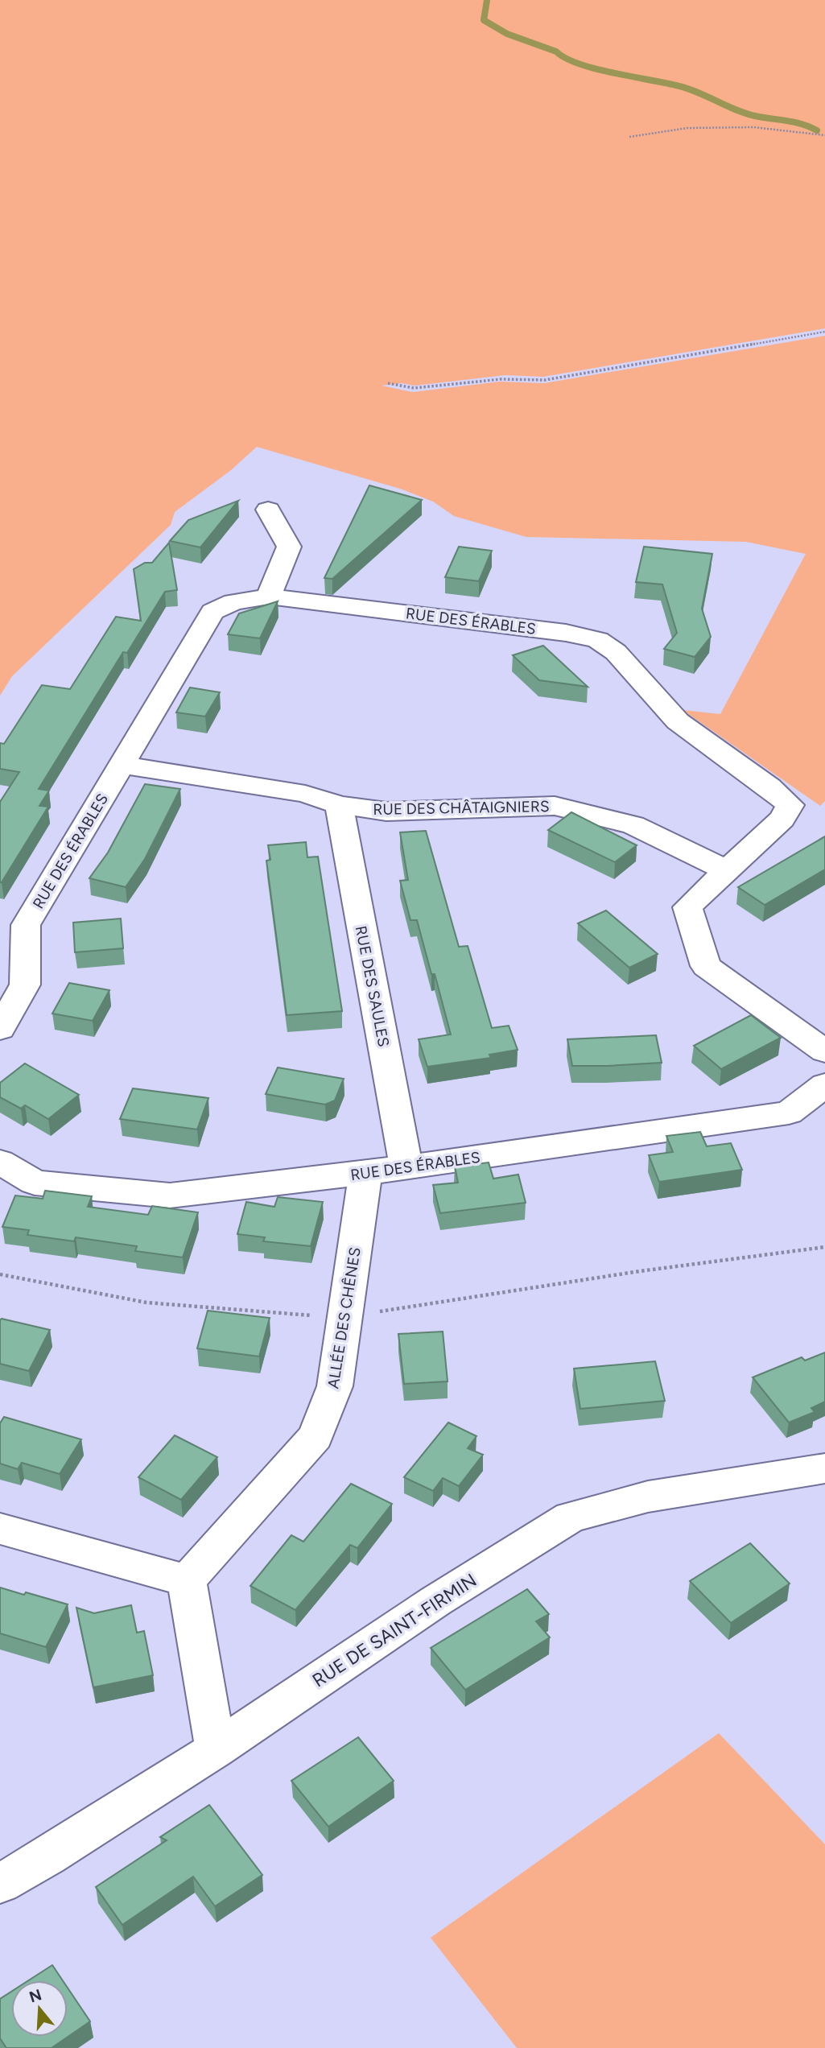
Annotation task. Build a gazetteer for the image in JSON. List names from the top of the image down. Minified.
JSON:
{"streets":{"street":["RUE DES ÉRABLES","RUE DES CHÂTAIGNIERS","RUE DES SAULES","ALLÉE DES CHÊNES","RUE DE SAINT-FIRMIN"]},"crossings":[["RUE DES ÉRABLES","RUE DES CHÂTAIGNIERS"],["RUE DES ÉRABLES","RUE DES SAULES"],["RUE DES ÉRABLES","ALLÉE DES CHÊNES"],["RUE DES CHÂTAIGNIERS","RUE DES SAULES"]],"north":"top"}
